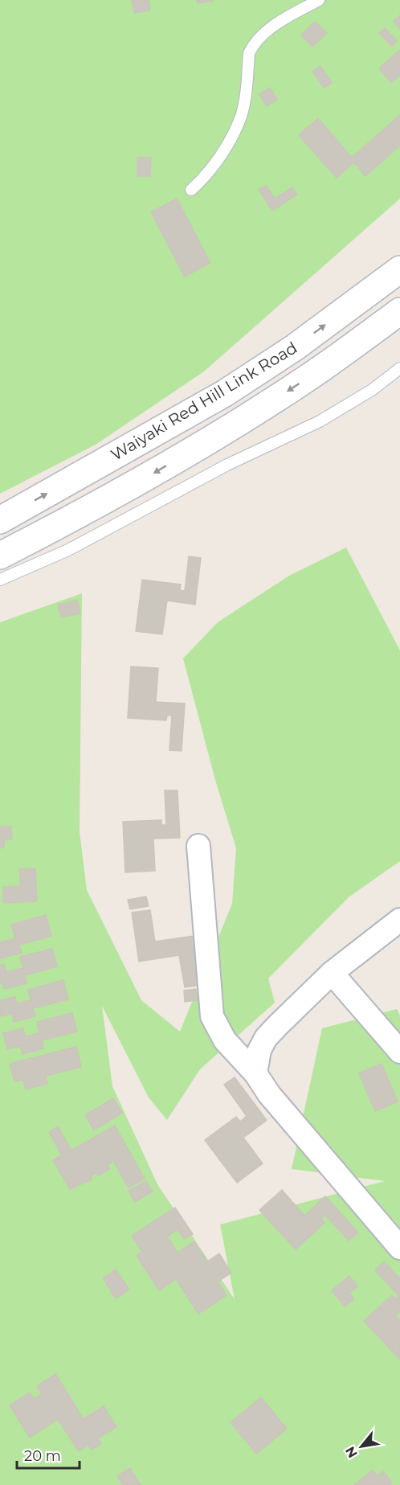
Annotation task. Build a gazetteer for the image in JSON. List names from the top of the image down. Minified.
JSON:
{"streets":{"main road":["Waiyaki Red Hill Link Road"]},"scale_bar":"20 m","north":"bottom left"}
